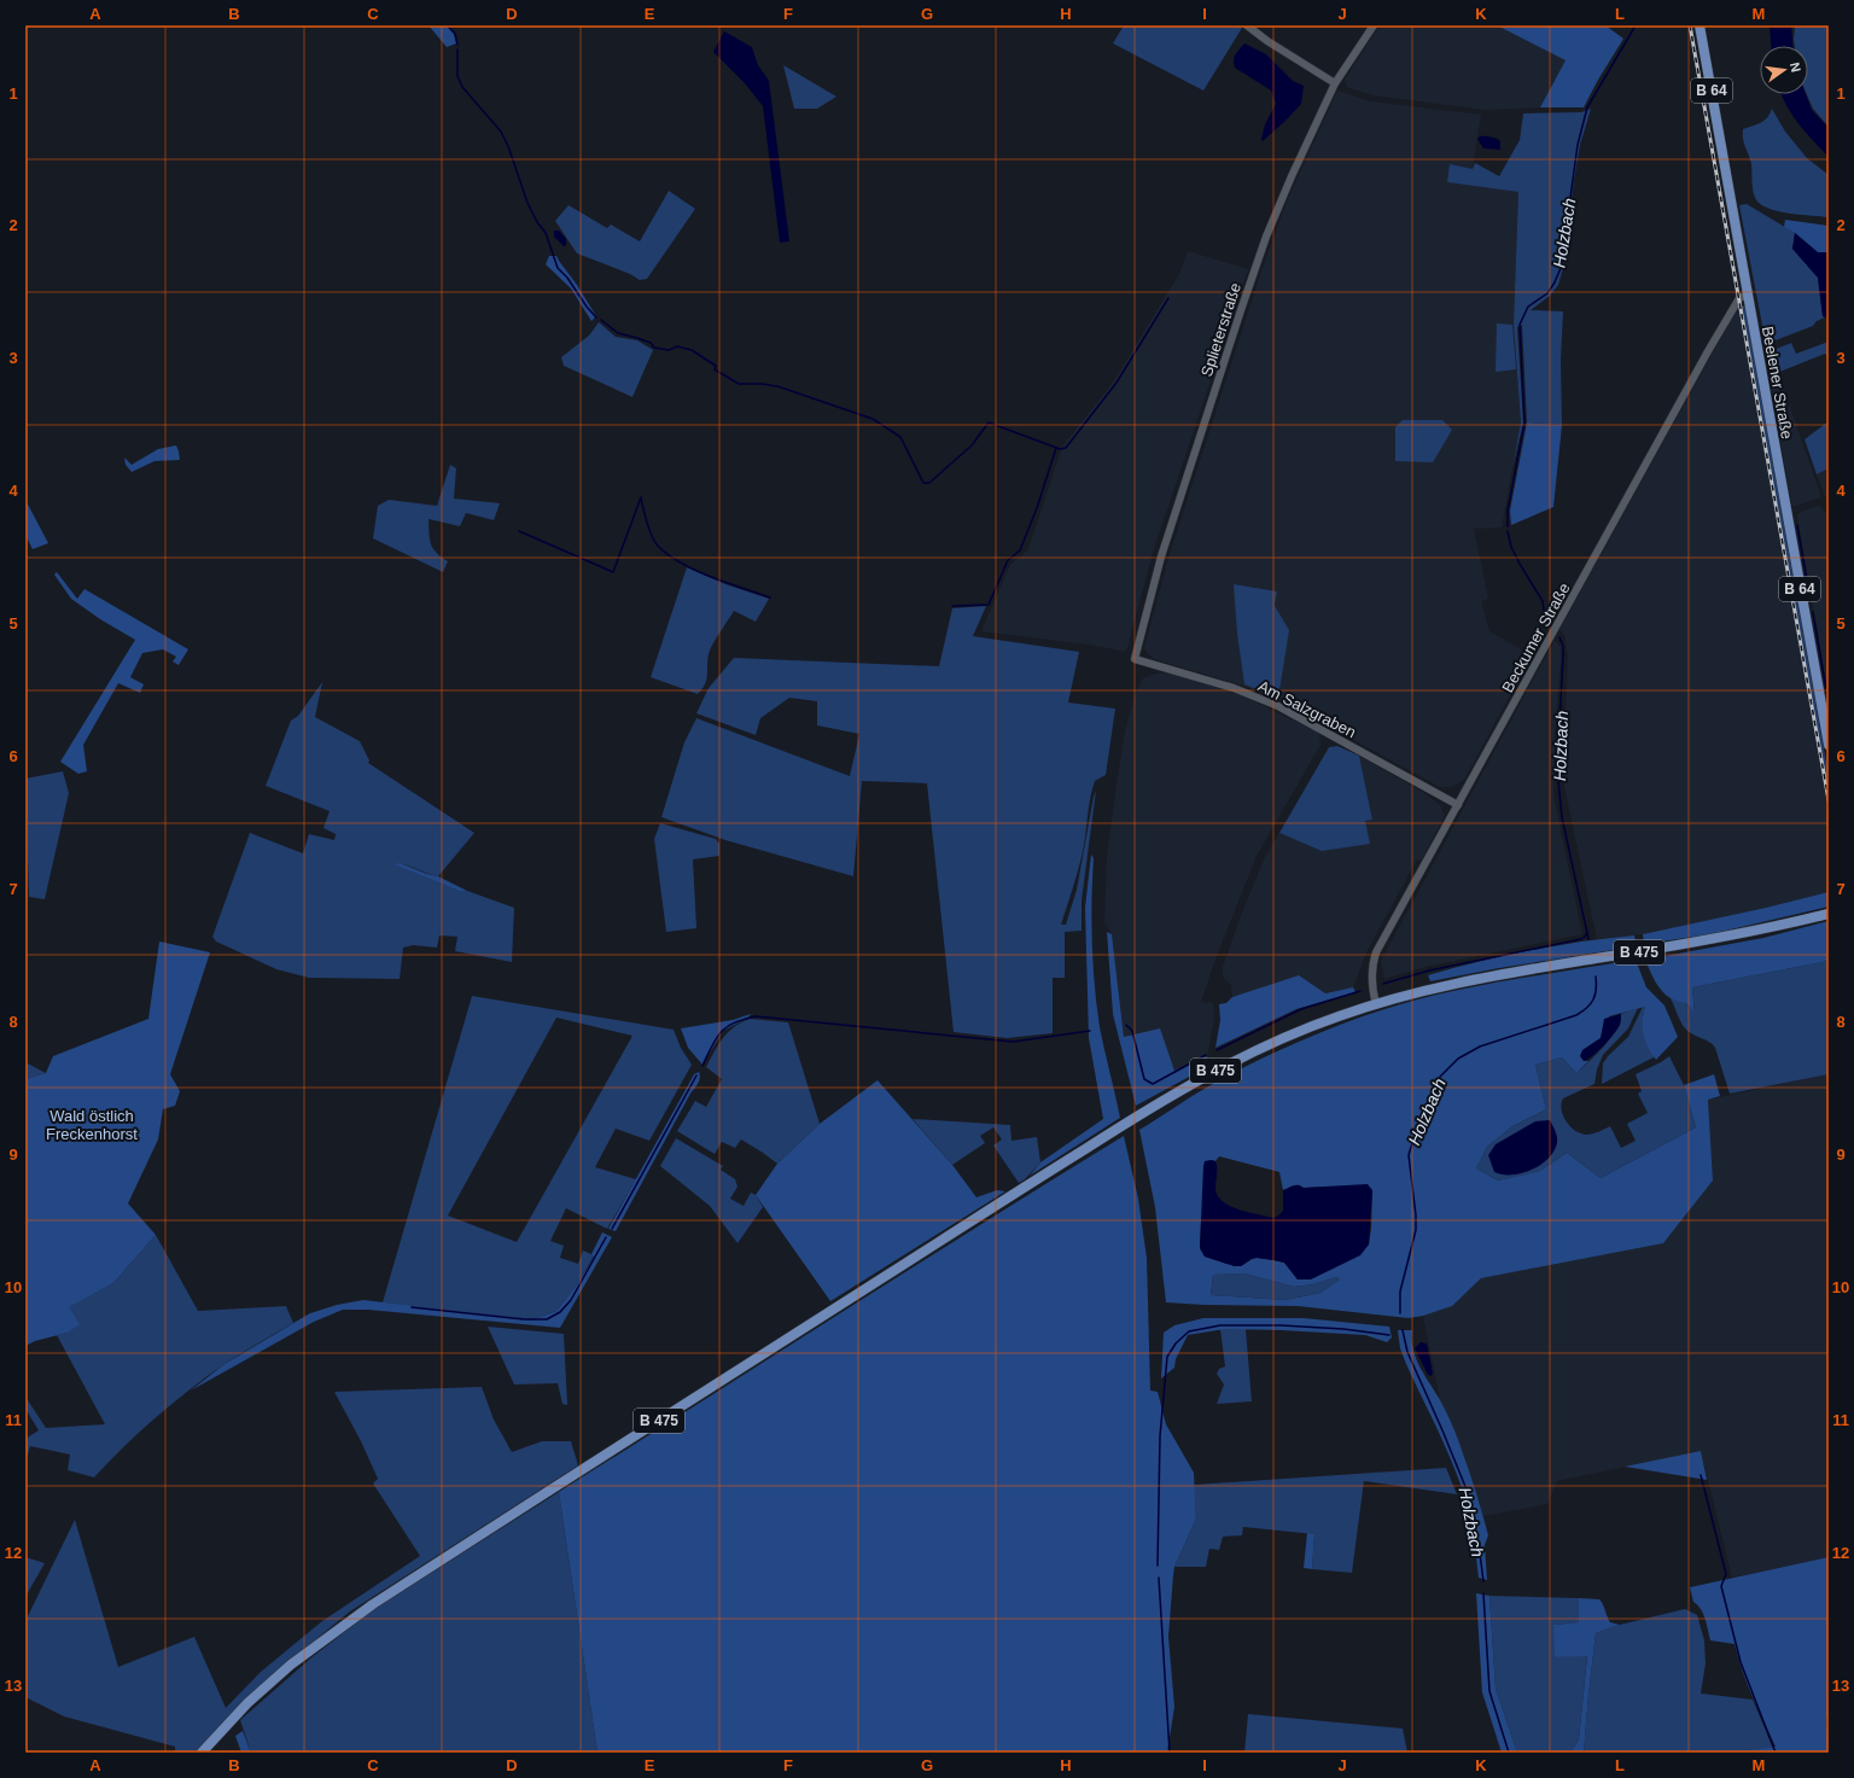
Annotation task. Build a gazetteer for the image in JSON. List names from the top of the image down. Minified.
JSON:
{"streets":{"main road":["B 64","Beelener Straße","B 475"],"street":["Splieterstraße","Beckumer Straße","Am Salzgraben"]},"crossings":[["Splieterstraße","Am Salzgraben"],["Beelener Straße","Beckumer Straße"],["Beckumer Straße","Am Salzgraben"],["Beckumer Straße","B 475"]],"water":["Holzbach"],"parks":["Wald östlich Freckenhorst"],"north":"right","grid":{"columns":["A","B","C","D","E","F","G","H","I","J","K","L","M"],"rows":["1","2","3","4","5","6","7","8","9","10","11","12","13"]}}
